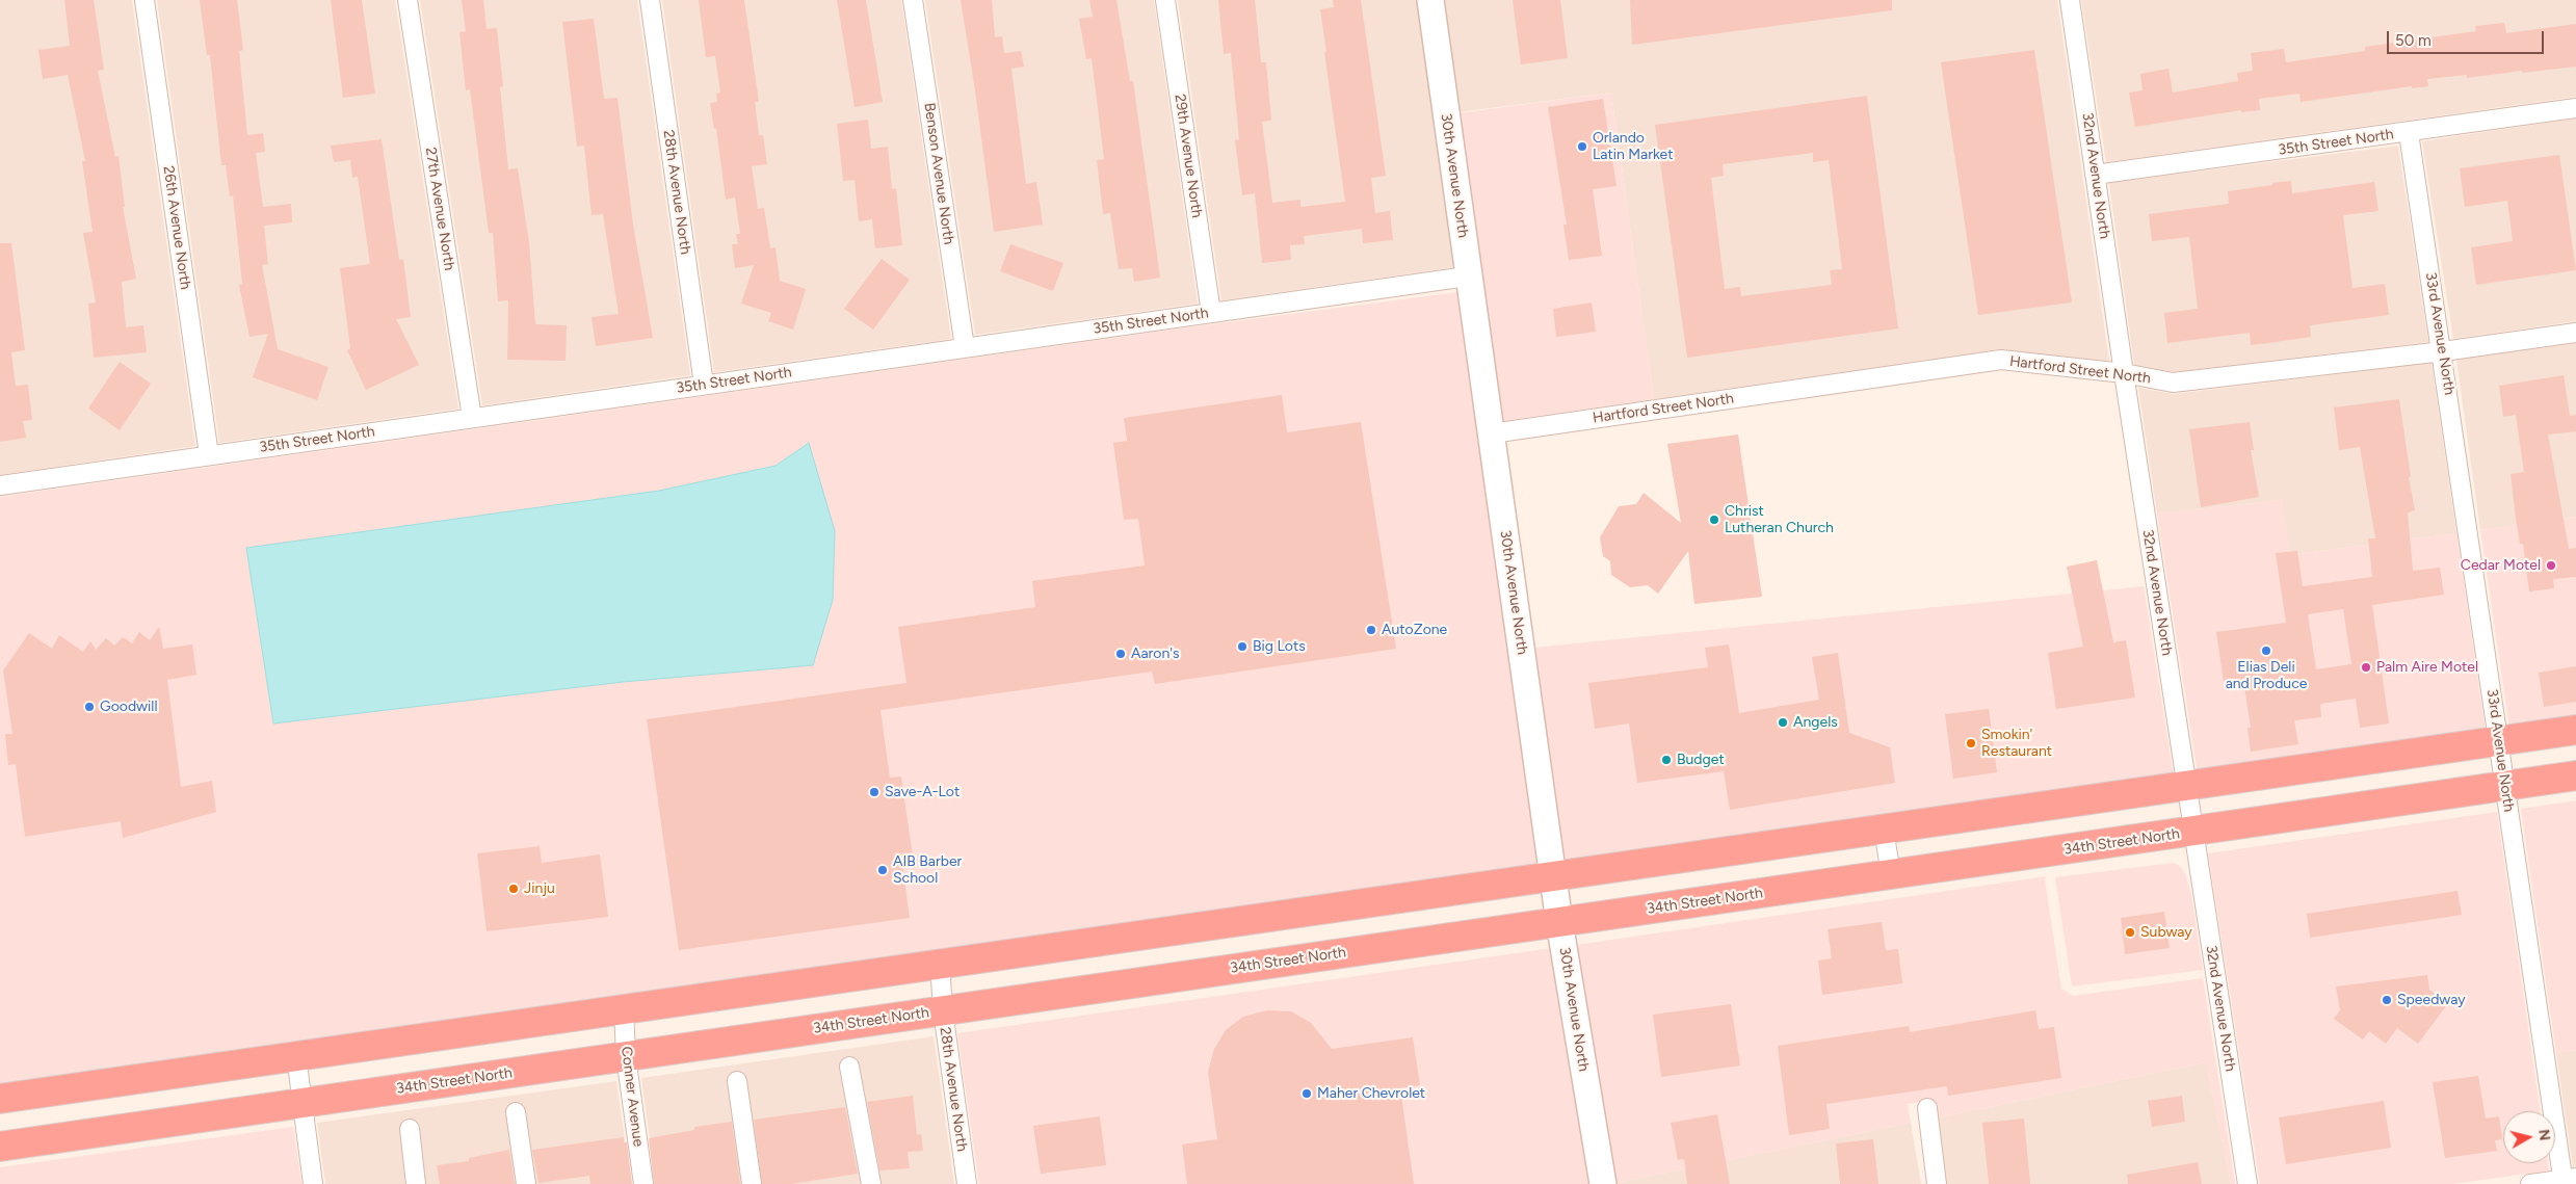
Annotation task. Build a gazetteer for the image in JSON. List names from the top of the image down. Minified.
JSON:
{"streets":{"highway":["34th Street North"],"street":["35th Street North","29th Avenue North","Benson Avenue North","30th Avenue North","32nd Avenue North","28th Avenue North","27th Avenue North","26th Avenue North","33rd Avenue North","Hartford Street North","Conner Avenue"]},"crossings":[["35th Street North","29th Avenue North"],["35th Street North","Benson Avenue North"],["35th Street North","30th Avenue North"],["35th Street North","32nd Avenue North"],["35th Street North","28th Avenue North"],["35th Street North","27th Avenue North"],["35th Street North","26th Avenue North"],["35th Street North","33rd Avenue North"],["30th Avenue North","Hartford Street North"],["30th Avenue North","34th Street North"],["32nd Avenue North","Hartford Street North"],["32nd Avenue North","34th Street North"],["28th Avenue North","34th Street North"],["33rd Avenue North","Hartford Street North"],["33rd Avenue North","34th Street North"],["34th Street North","Conner Avenue"]],"places":["Orlando Latin Market","Christ Lutheran Church","Cedar Motel","AutoZone","Big Lots","Elias Deli and Produce","Aaron's","Palm Aire Motel","Goodwill","Angels","Smokin' Restaurant","Budget","Save-A-Lot","AIB Barber School","Jinju","Subway","Speedway","Maher Chevrolet"],"scale_bar":"50 m","north":"right"}
